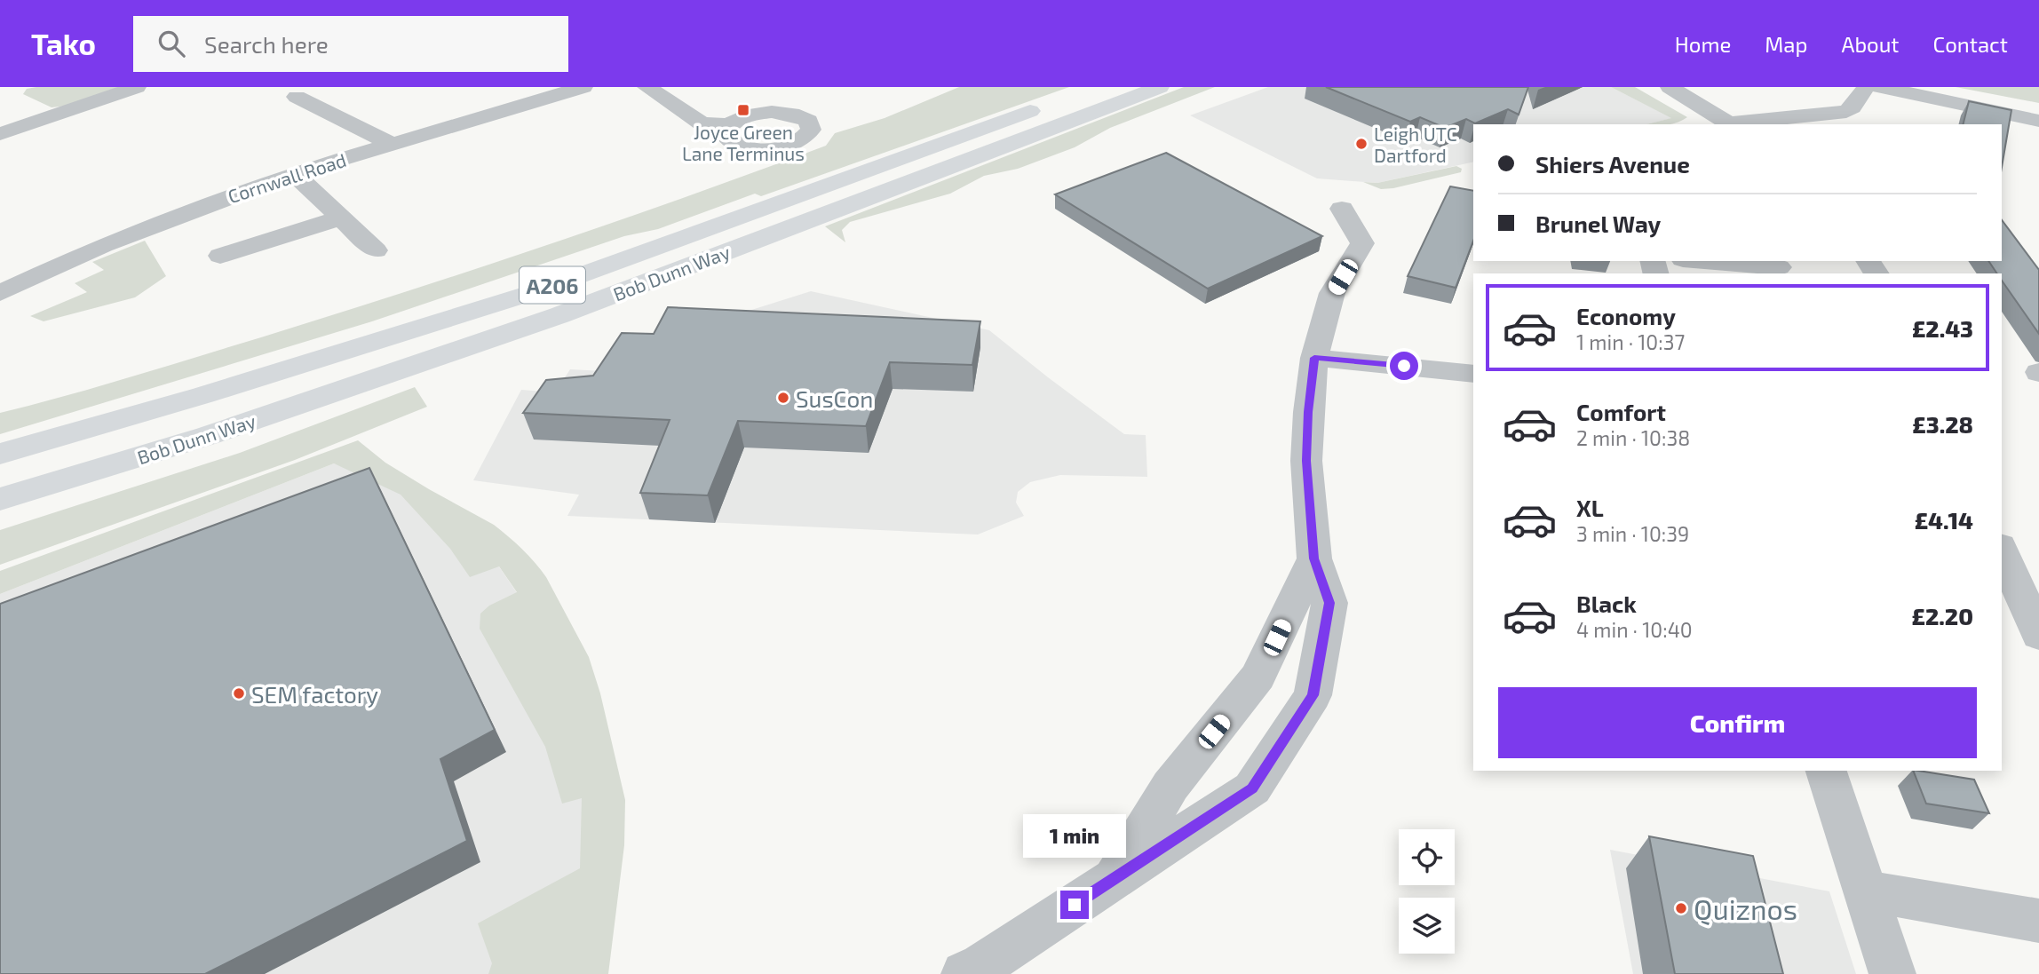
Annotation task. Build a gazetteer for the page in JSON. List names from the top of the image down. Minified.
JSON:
{"streets":{"main road":["Bob Dunn Way","A206"],"street":["Cornwall Road"]},"places":{"transit":["Joyce Green Lane Terminus"],"other":["Leigh UTC Dartford","SusCon","SEM factory","Quiznos"]},"page":{"header":"Tako","search":"Search here","nav":["Home","Map","About","Contact"],"banner":["Shiers Avenue","Brunel Way"],"list":[{"name":"Economy","note":"1 min · 10:37","value":"£2.43"},{"name":"Comfort","note":"2 min · 10:38","value":"£3.28"},{"name":"XL","note":"3 min · 10:39","value":"£4.14"},{"name":"Black","note":"4 min · 10:40","value":"£2.20"}],"buttons":"Confirm","bubble":"1 min"}}
